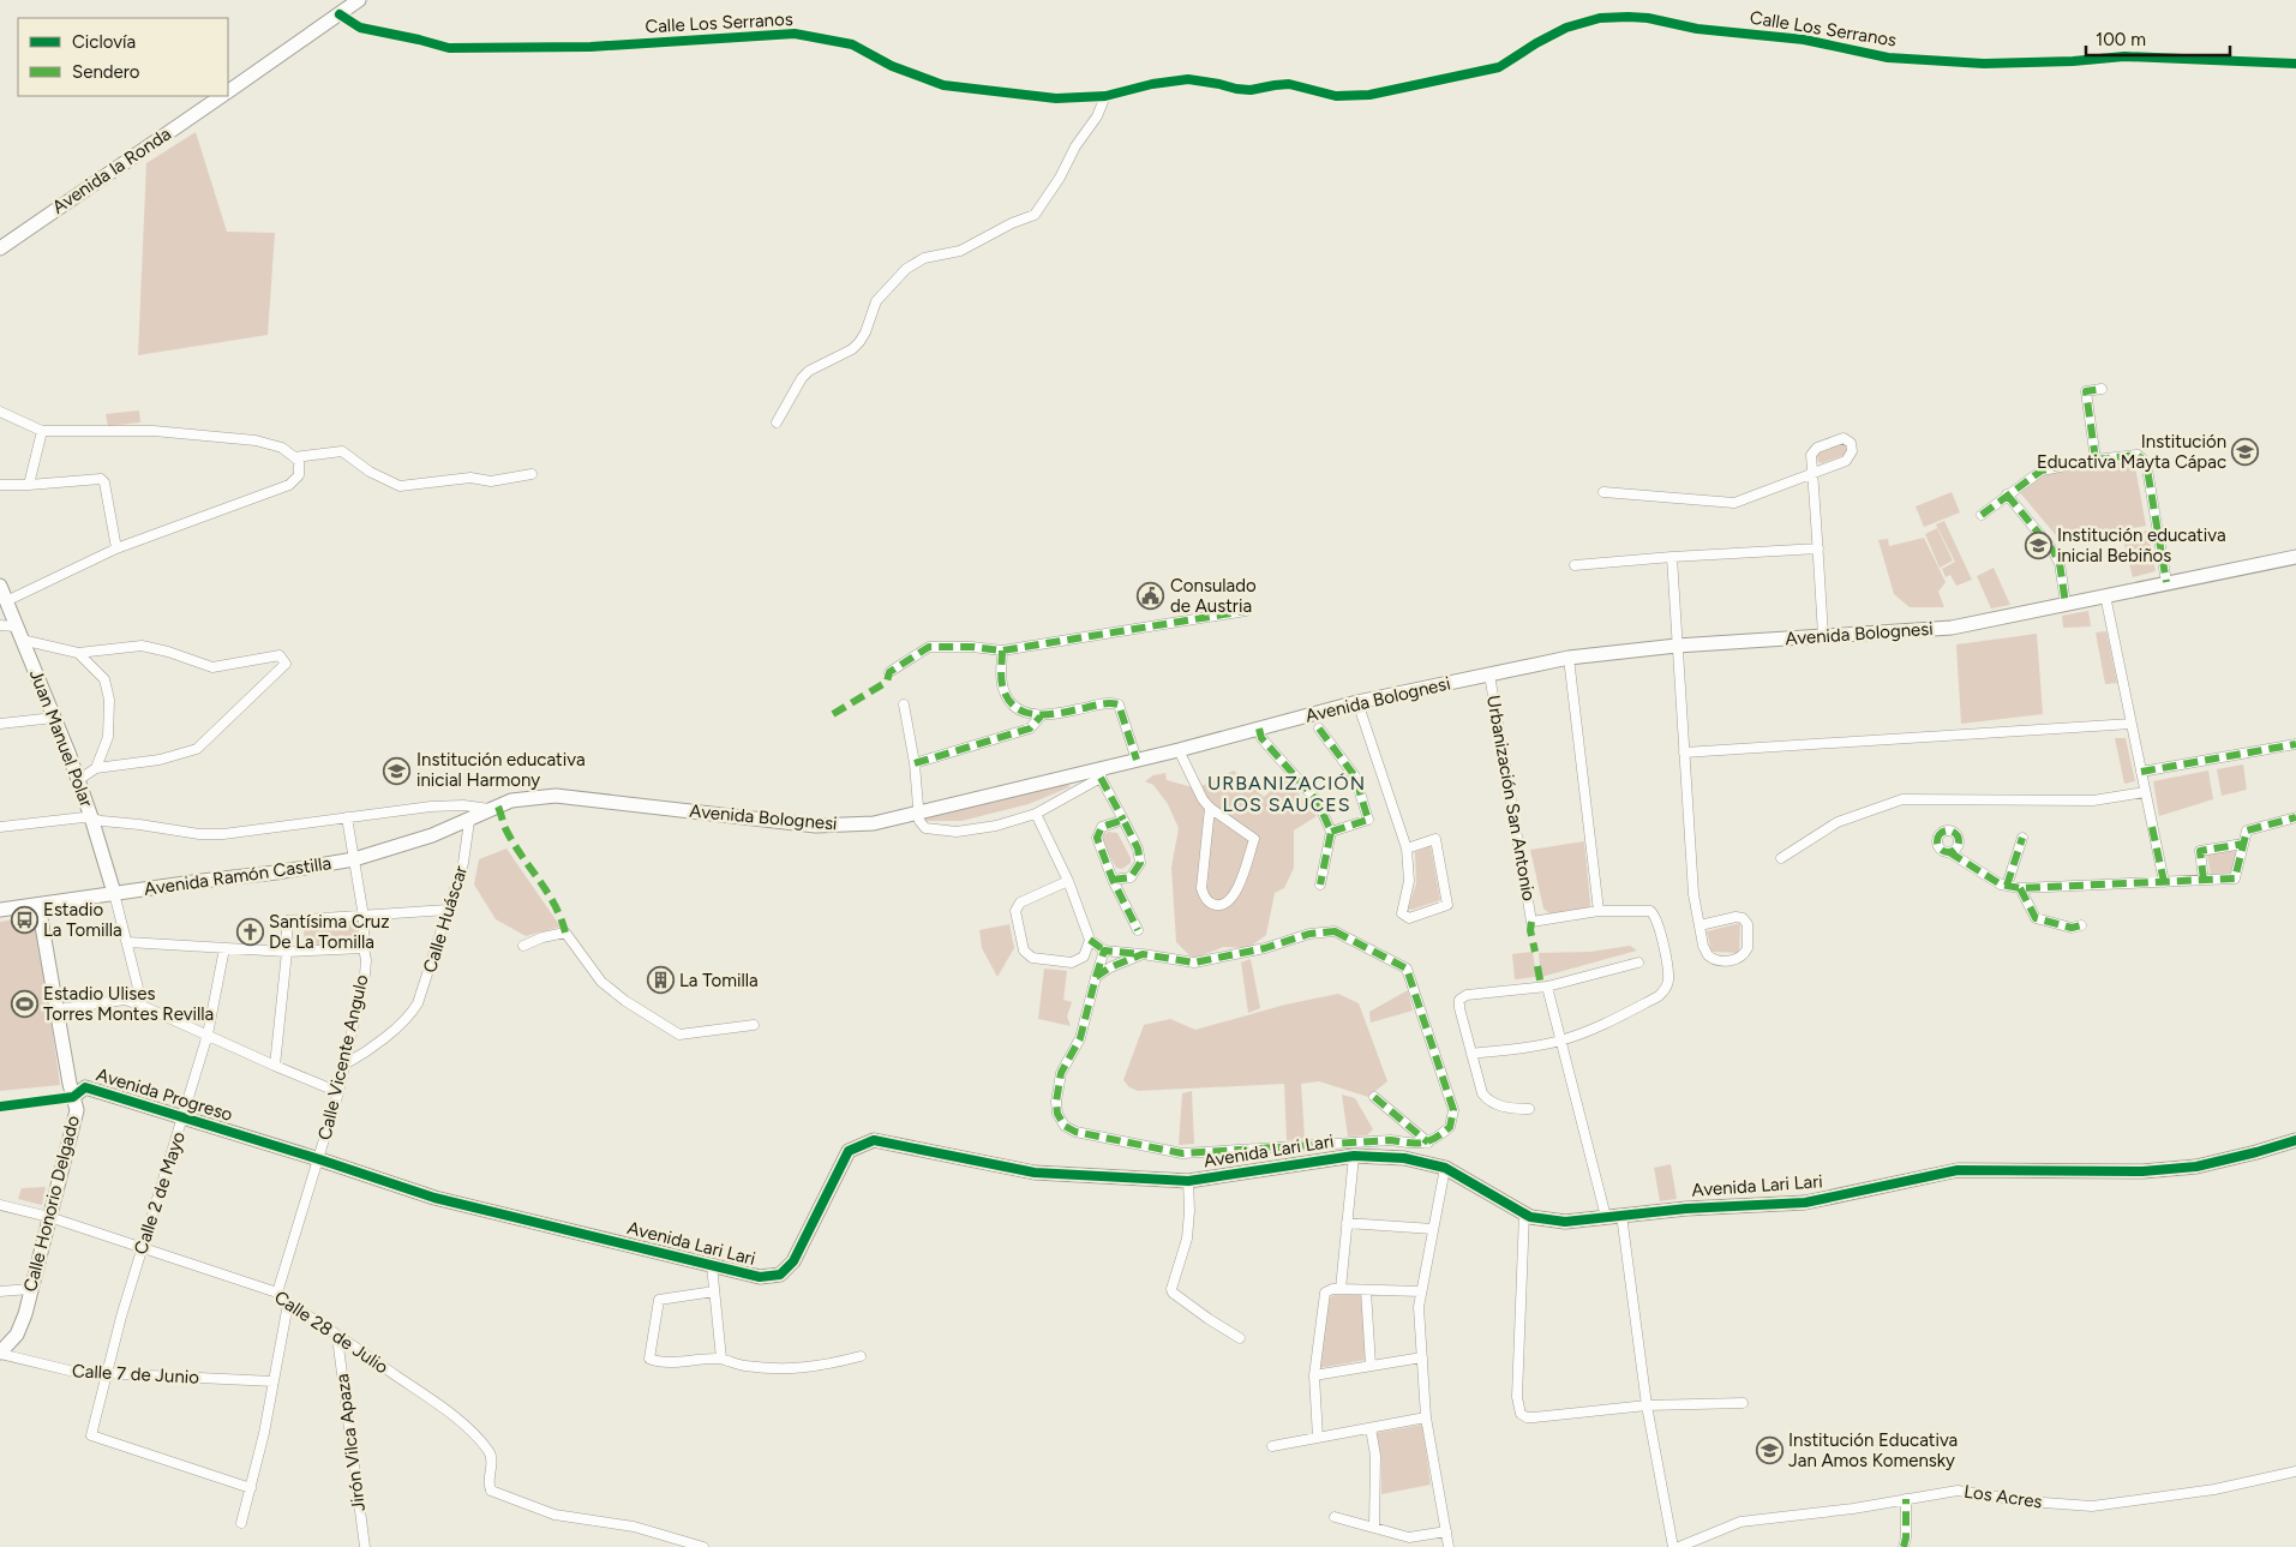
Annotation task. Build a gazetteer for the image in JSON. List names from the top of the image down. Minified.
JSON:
{"streets":{"main road":["Avenida la Ronda","Avenida Bolognesi","Juan Manuel Polar","Avenida Ramón Castilla","Avenida Progreso","Avenida Lari Lari","Calle Honorio Delgado"],"street":["Calle Los Serranos","Urbanización San Antonio","Calle Huáscar","Calle Vicente Angulo","Calle 2 de Mayo","Calle 28 de Julio","Calle 7 de Junio","Jirón Vilca Apaza","Los Acres"]},"crossings":[["Calle Los Serranos","Avenida la Ronda"],["Avenida Bolognesi","Urbanización San Antonio"],["Avenida Bolognesi","Avenida Ramón Castilla"],["Avenida Bolognesi","Calle Huáscar"],["Juan Manuel Polar","Avenida Ramón Castilla"],["Avenida Ramón Castilla","Calle Huáscar"],["Avenida Ramón Castilla","Calle Vicente Angulo"],["Avenida Ramón Castilla","Calle Honorio Delgado"],["Calle Huáscar","Calle Vicente Angulo"],["Calle Vicente Angulo","Avenida Progreso"],["Calle Vicente Angulo","Avenida Lari Lari"],["Calle Vicente Angulo","Calle 28 de Julio"],["Avenida Progreso","Avenida Lari Lari"],["Avenida Progreso","Calle 2 de Mayo"],["Avenida Progreso","Calle Honorio Delgado"],["Calle 2 de Mayo","Calle 28 de Julio"],["Calle 2 de Mayo","Calle 7 de Junio"],["Calle Honorio Delgado","Calle 28 de Julio"],["Calle Honorio Delgado","Calle 7 de Junio"],["Calle 28 de Julio","Jirón Vilca Apaza"]],"districts":["URBANIZACIÓN LOS SAUCES"],"places":{"school or university":["Institución Educativa Mayta Cápac","Institución educativa inicial Bebiños","Institución educativa inicial Harmony","Institución Educativa Jan Amos Komensky"],"public building":["Consulado de Austria"],"bus stop":["Estadio La Tomilla"],"church":["Santísima Cruz De La Tomilla"],"building":["La Tomilla"],"sports":["Estadio Ulises Torres Montes Revilla"]},"legend":["Ciclovía","Sendero"],"scale_bar":"100 m"}
